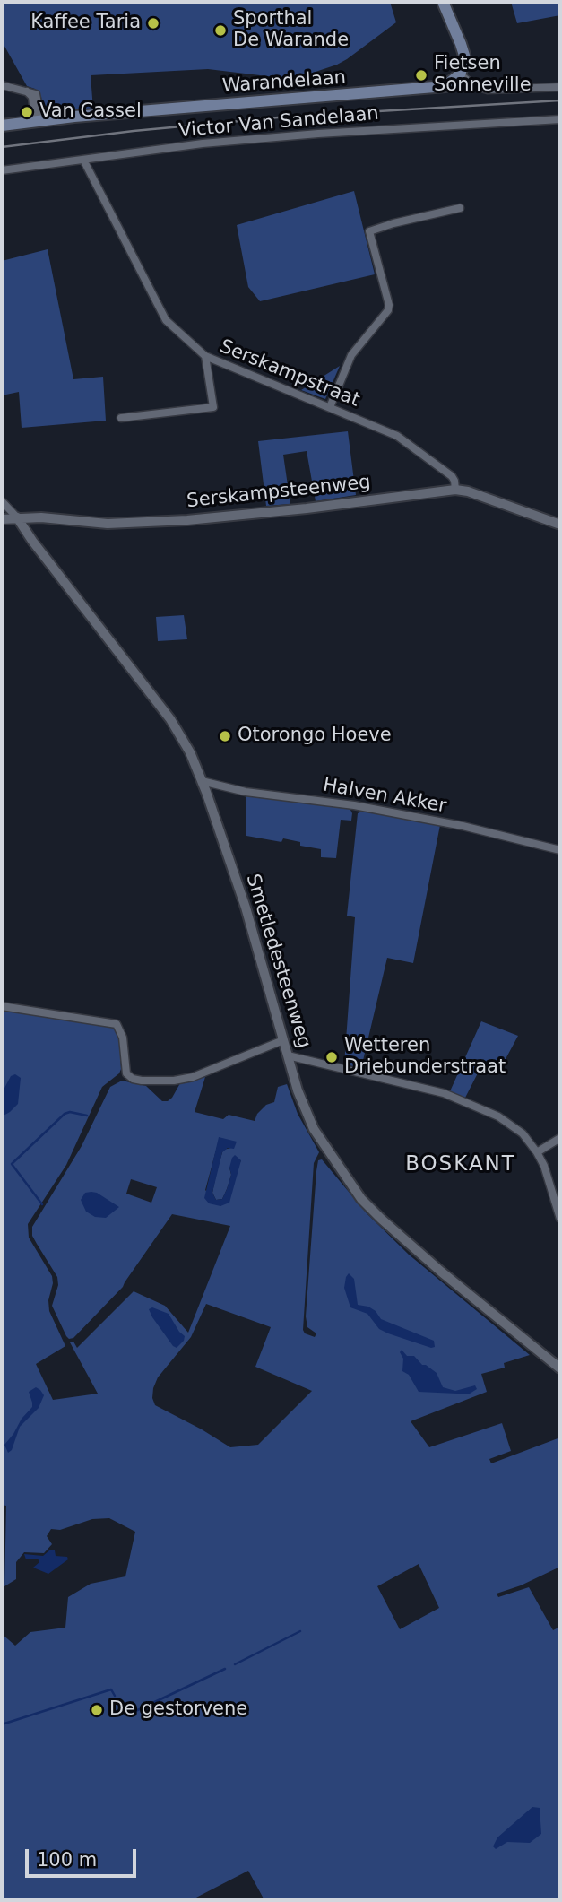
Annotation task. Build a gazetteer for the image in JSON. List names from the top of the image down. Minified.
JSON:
{"streets":{"main road":["Warandelaan"],"street":["Victor Van Sandelaan","Serskampstraat","Serskampsteenweg","Halven Akker","Smetledesteenweg"]},"crossings":[["Victor Van Sandelaan","Serskampstraat"],["Serskampstraat","Serskampsteenweg"],["Serskampsteenweg","Smetledesteenweg"],["Halven Akker","Smetledesteenweg"]],"districts":["BOSKANT"],"places":["Kaffee Taria","Sporthal De Warande","Fietsen Sonneville","Van Cassel","Otorongo Hoeve","Wetteren Driebunderstraat","De gestorvene"],"scale_bar":"100 m"}
